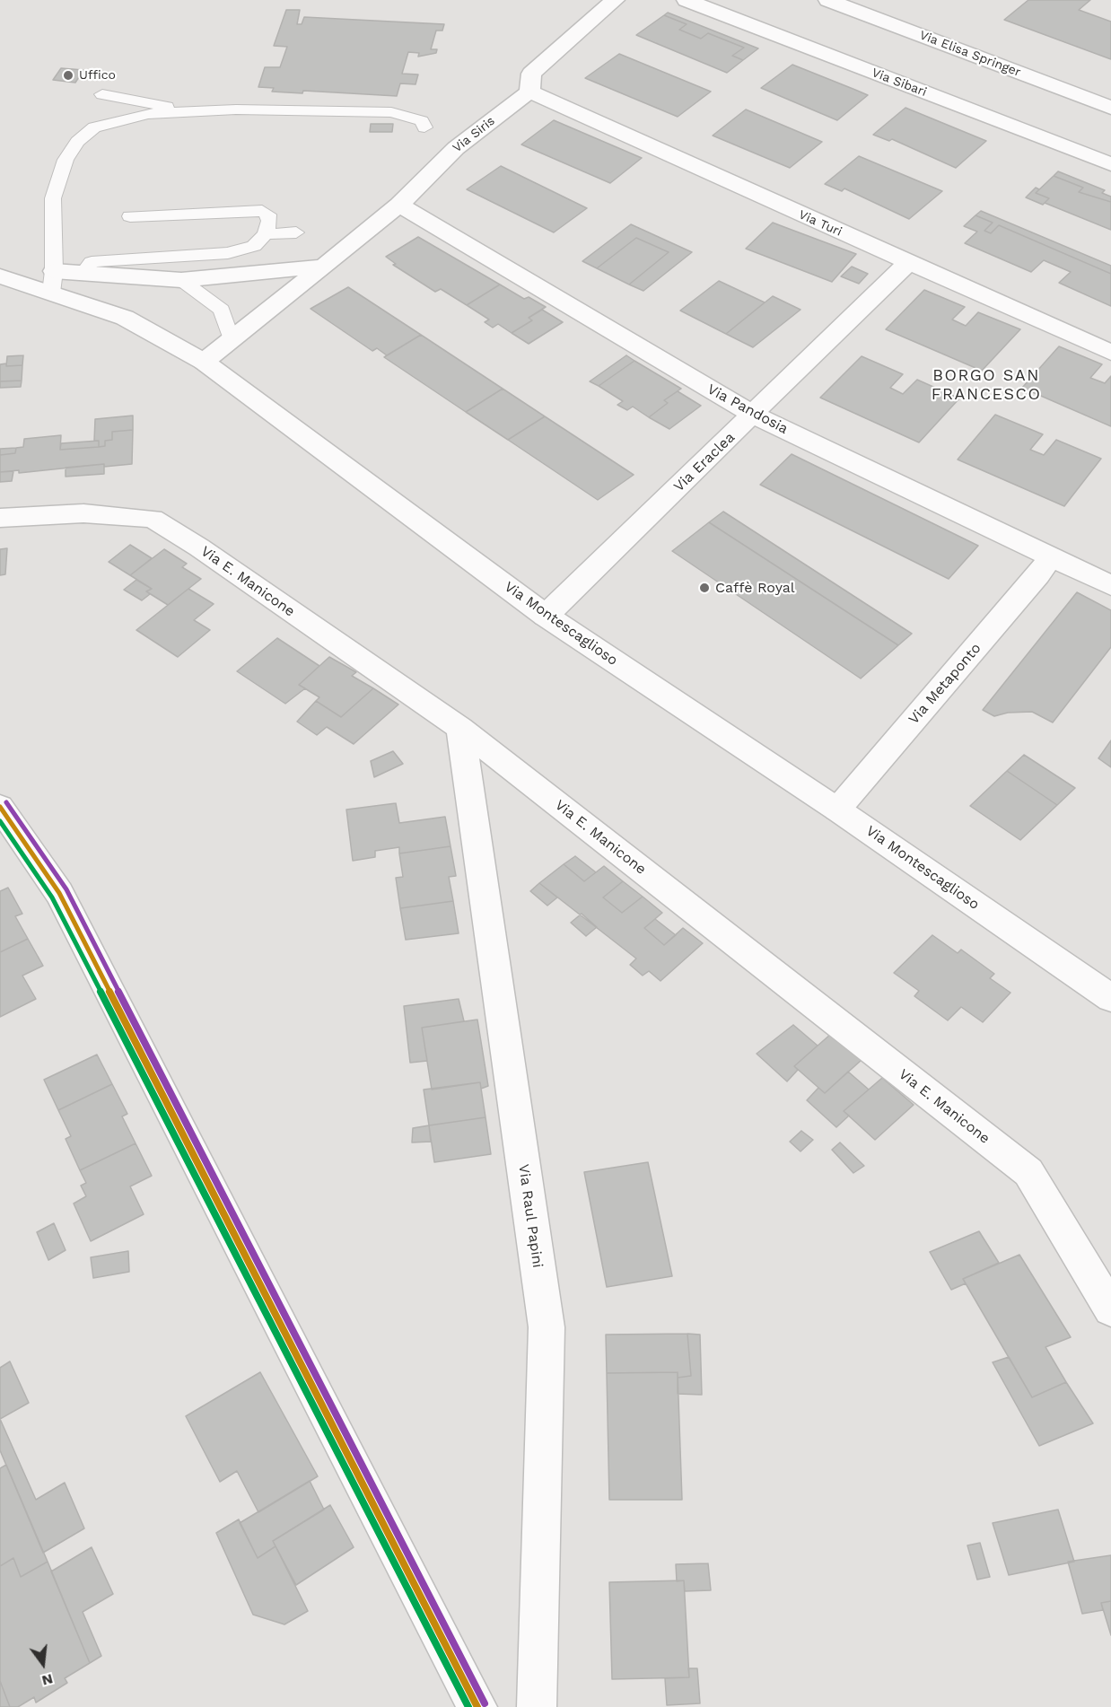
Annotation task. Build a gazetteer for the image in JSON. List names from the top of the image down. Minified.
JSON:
{"streets":{"street":["Via Elisa Springer","Via Sibari","Via Siris","Via Turi","Via Pandosia","Via Eraclea","Via E. Manicone","Via Montescaglioso","Via Metaponto","Via Raul Papini"]},"crossings":[["Via Siris","Via Turi"],["Via Siris","Via Pandosia"],["Via Siris","Via Montescaglioso"],["Via Turi","Via Eraclea"],["Via Pandosia","Via Eraclea"],["Via Pandosia","Via Metaponto"],["Via Eraclea","Via Montescaglioso"],["Via E. Manicone","Via Raul Papini"],["Via Montescaglioso","Via Metaponto"]],"districts":["BORGO SAN FRANCESCO"],"places":["Uffico","Caffè Royal"],"north":"bottom"}
